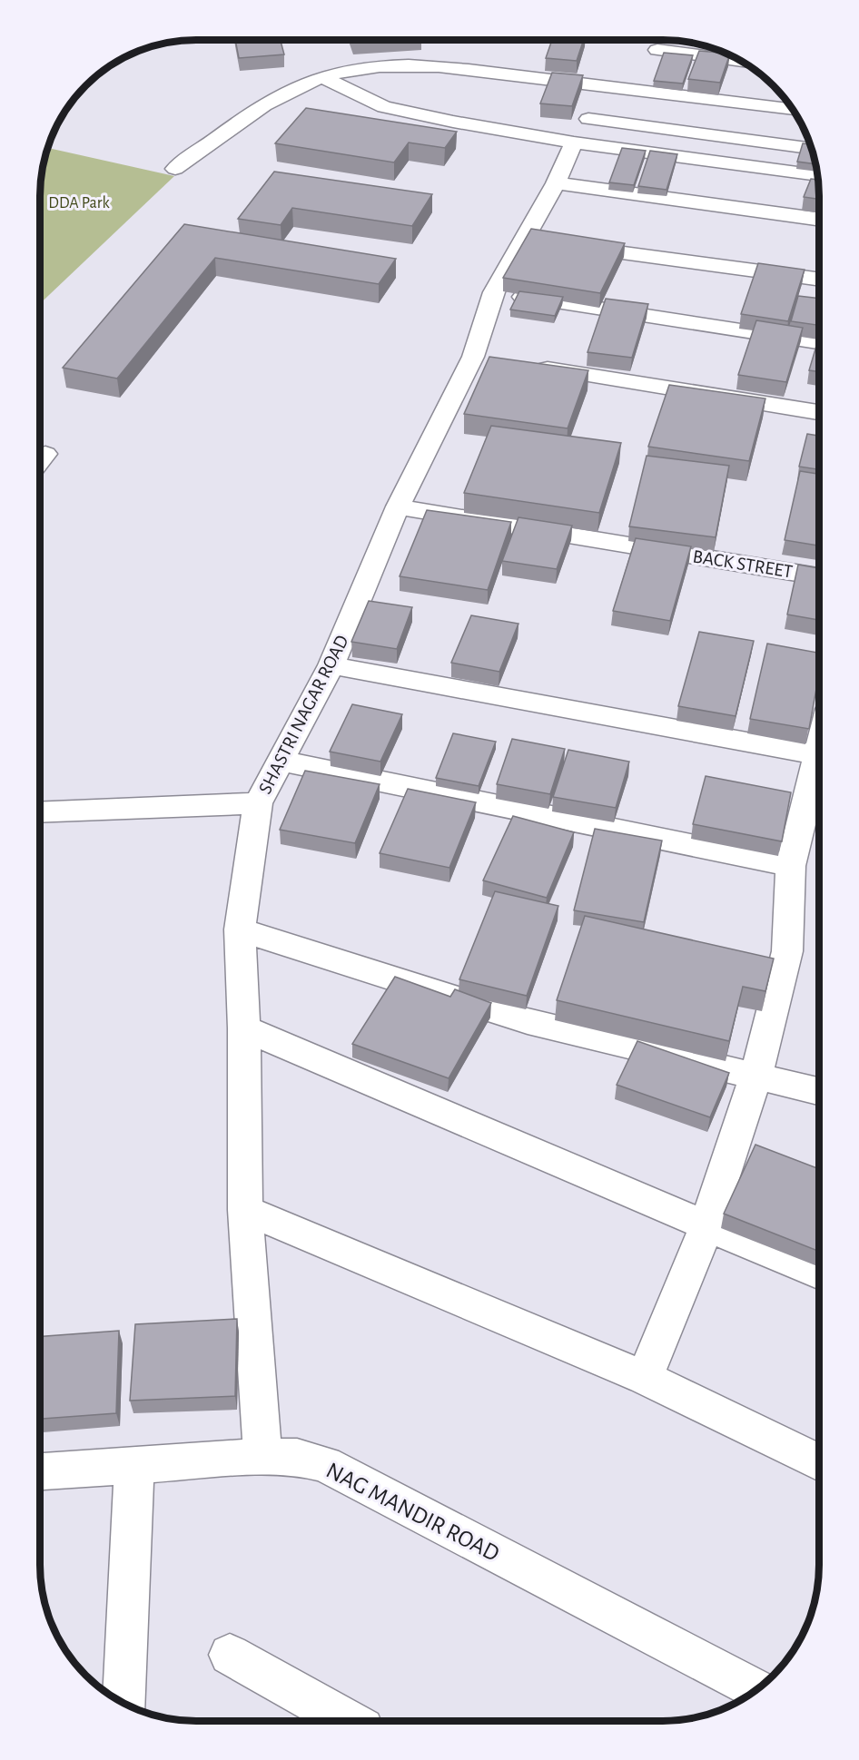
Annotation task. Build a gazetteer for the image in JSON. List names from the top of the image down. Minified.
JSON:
{"streets":{"street":["BACK STREET","SHASTRI NAGAR ROAD","NAG MANDIR ROAD"]},"crossings":[["BACK STREET","SHASTRI NAGAR ROAD"]],"parks":["DDA Park"]}
